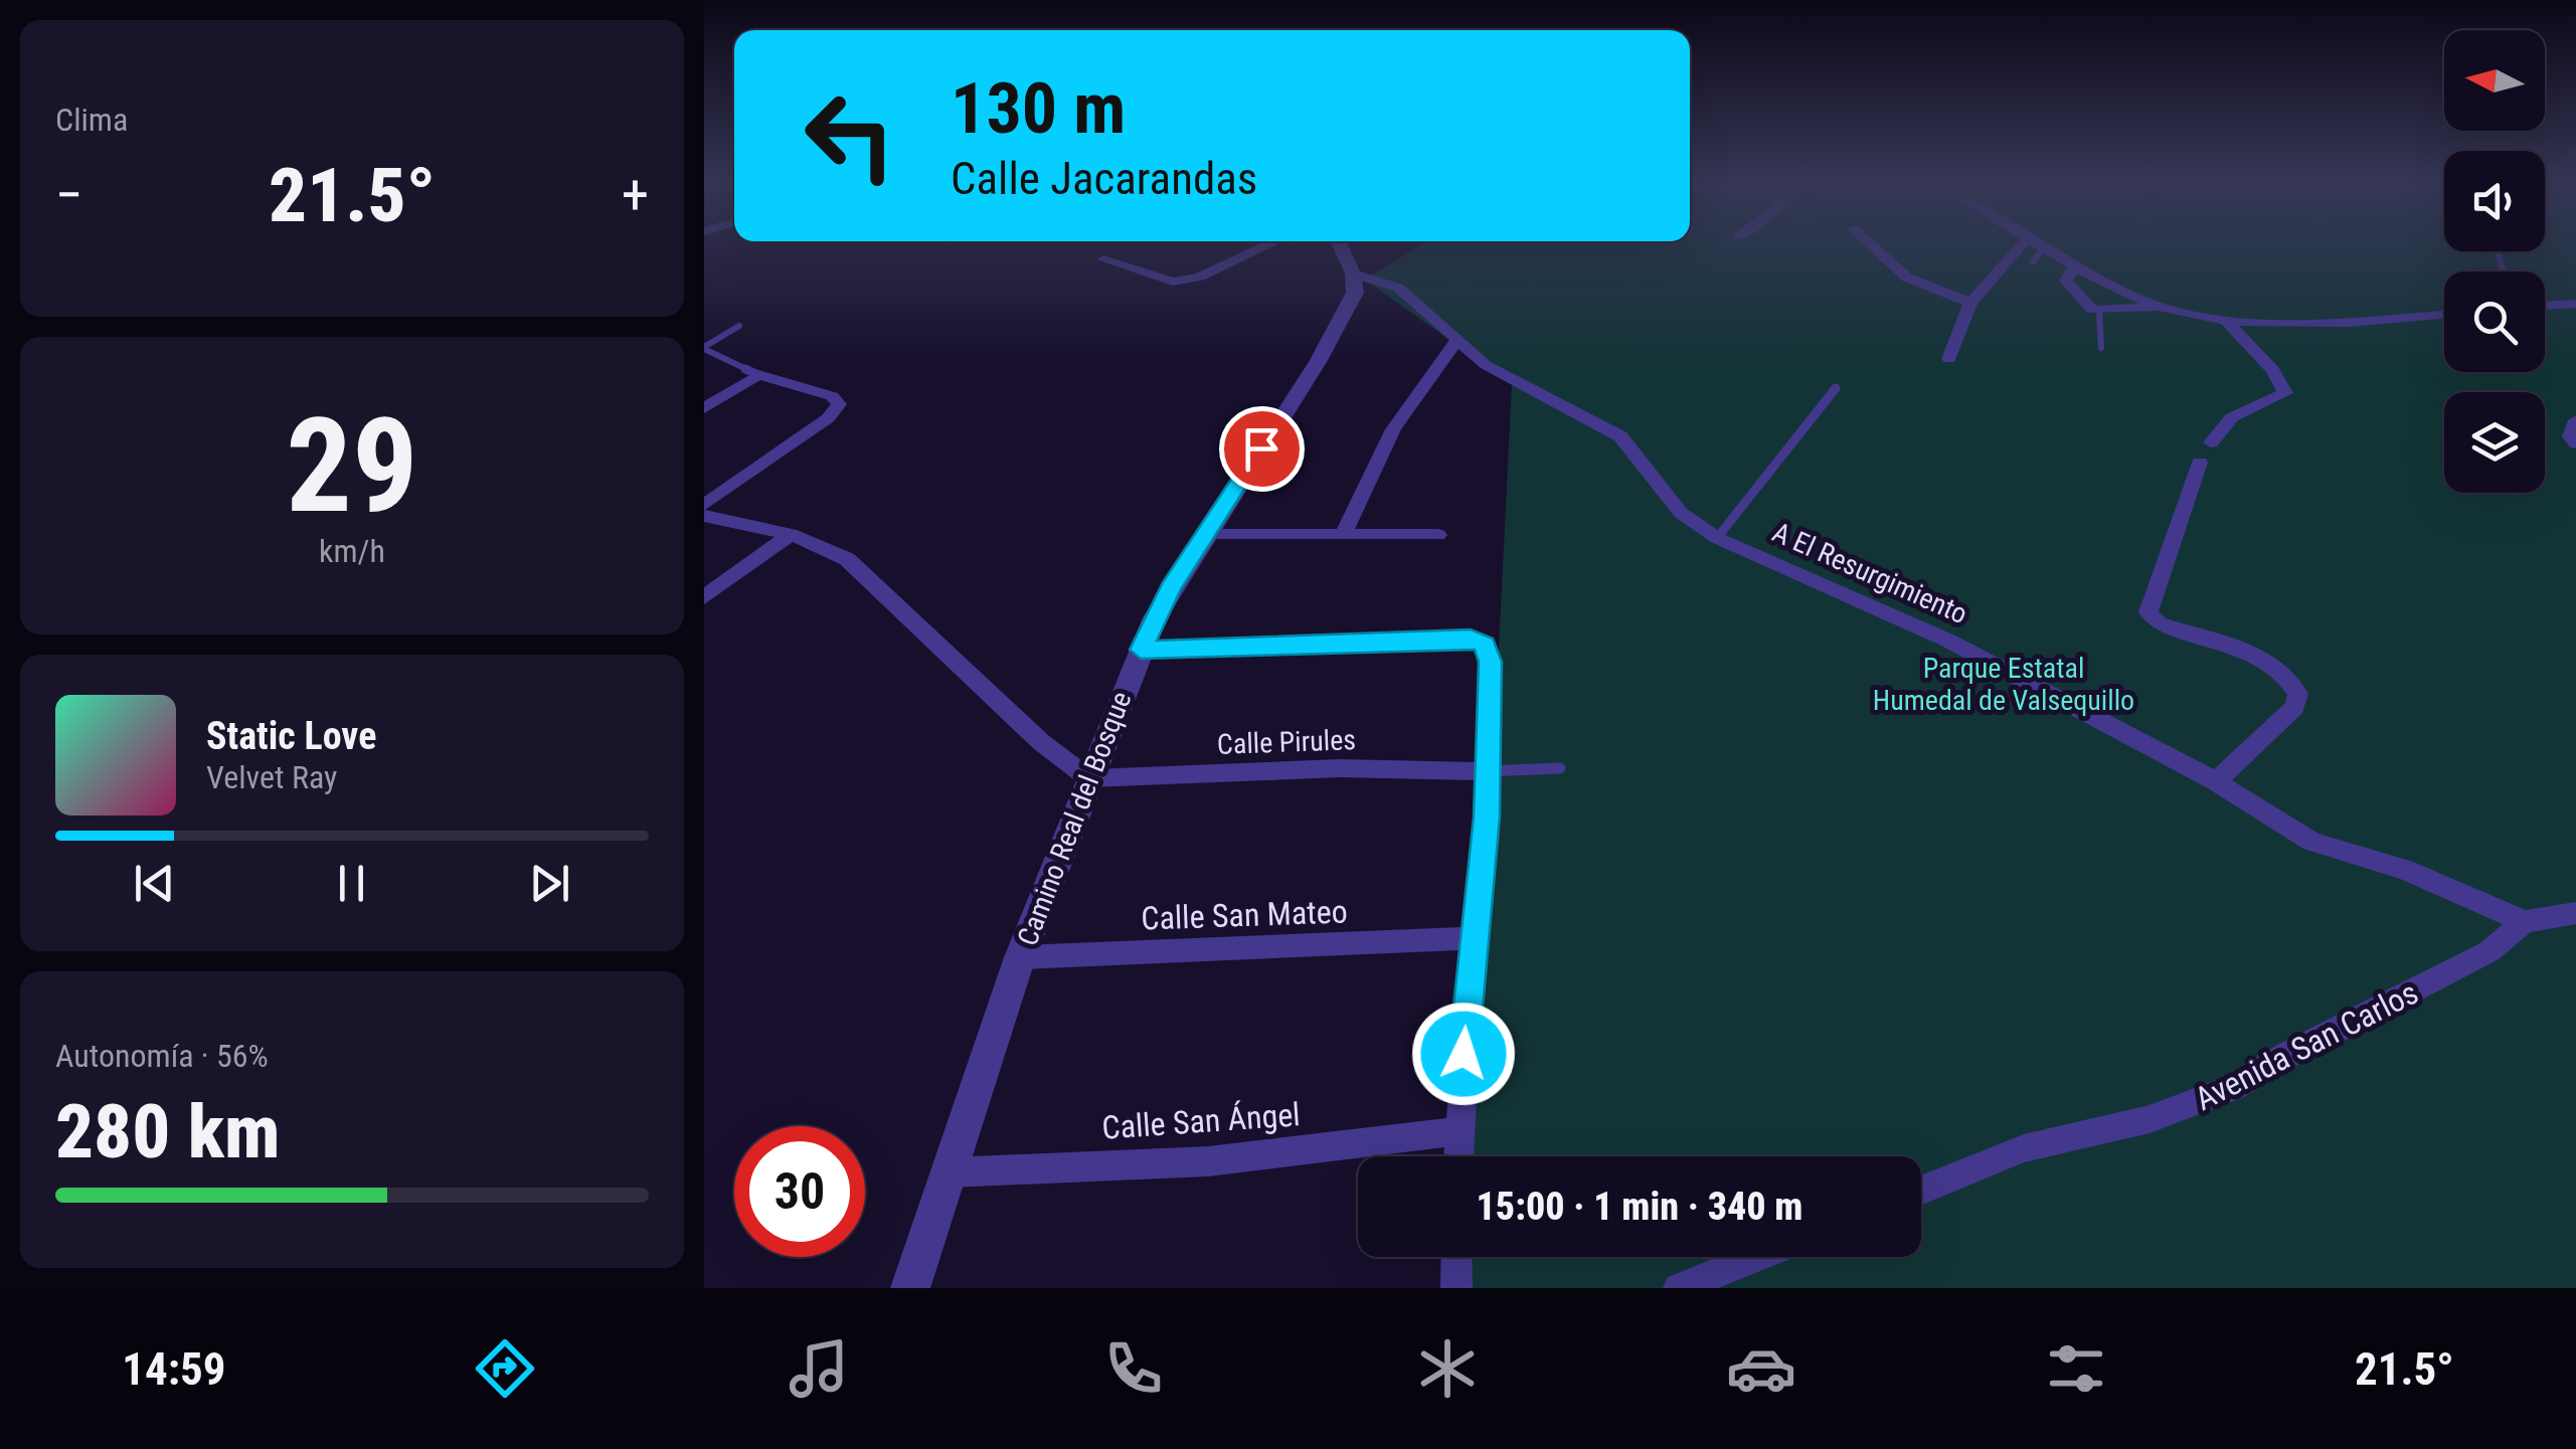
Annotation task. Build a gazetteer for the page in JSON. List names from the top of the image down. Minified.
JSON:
{"streets":{"street":["A El Resurgimiento","Calle Pirules","Camino Real del Bosque","Calle San Mateo","Avenida San Carlos","Calle San Ángel"]},"crossings":[["A El Resurgimiento","Camino Real del Bosque"],["A El Resurgimiento","Avenida San Carlos"],["Calle Pirules","Camino Real del Bosque"],["Camino Real del Bosque","Calle San Mateo"],["Camino Real del Bosque","Calle San Ángel"]],"parks":["Parque Estatal Humedal de Valsequillo"],"north":"left","page":{"tile":["Clima",["29","km/h"],["Autonomía · 56%","280 km"]],"turn":["130 m","Calle Jacarandas"],"heat":["−","21.5°","+"],"song":["Static Love","Velvet Ray"],"limit":"30","trip":"15:00 · 1 min · 340 m","tabs":["14:59","21.5°"]}}
